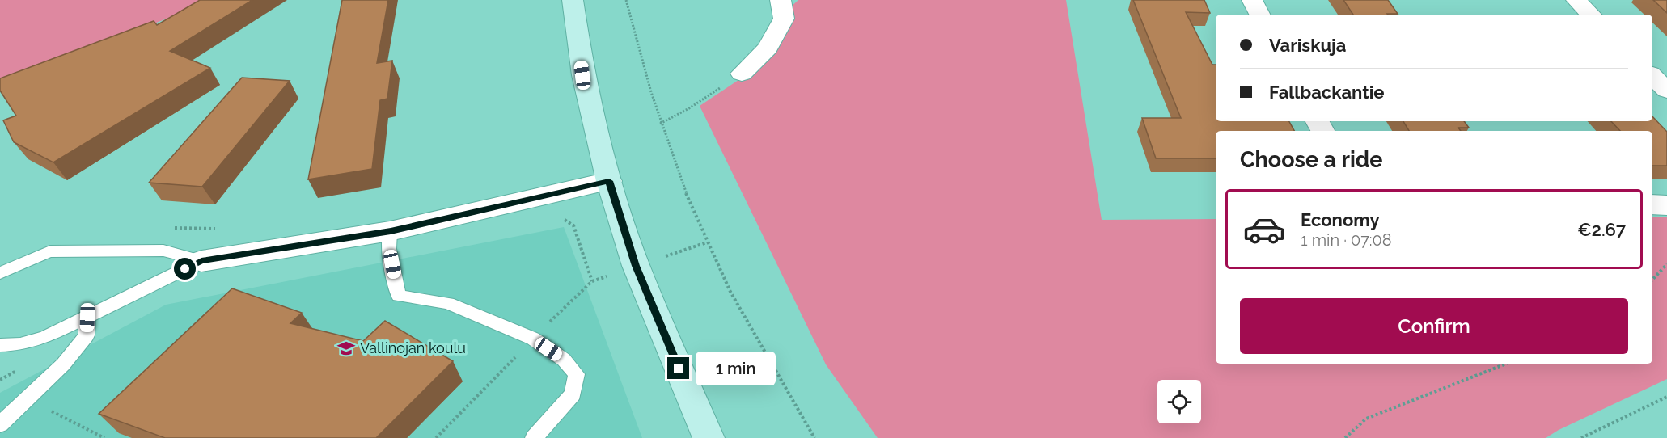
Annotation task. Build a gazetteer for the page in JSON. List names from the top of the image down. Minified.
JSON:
{"places":{"school or university":["Vallinojan koulu"]},"page":{"banner":["Variskuja","Fallbackantie"],"heading":"Choose a ride","list":[{"name":"Economy","note":"1 min · 07:08","value":"€2.67"}],"buttons":"Confirm","bubble":"1 min"}}
